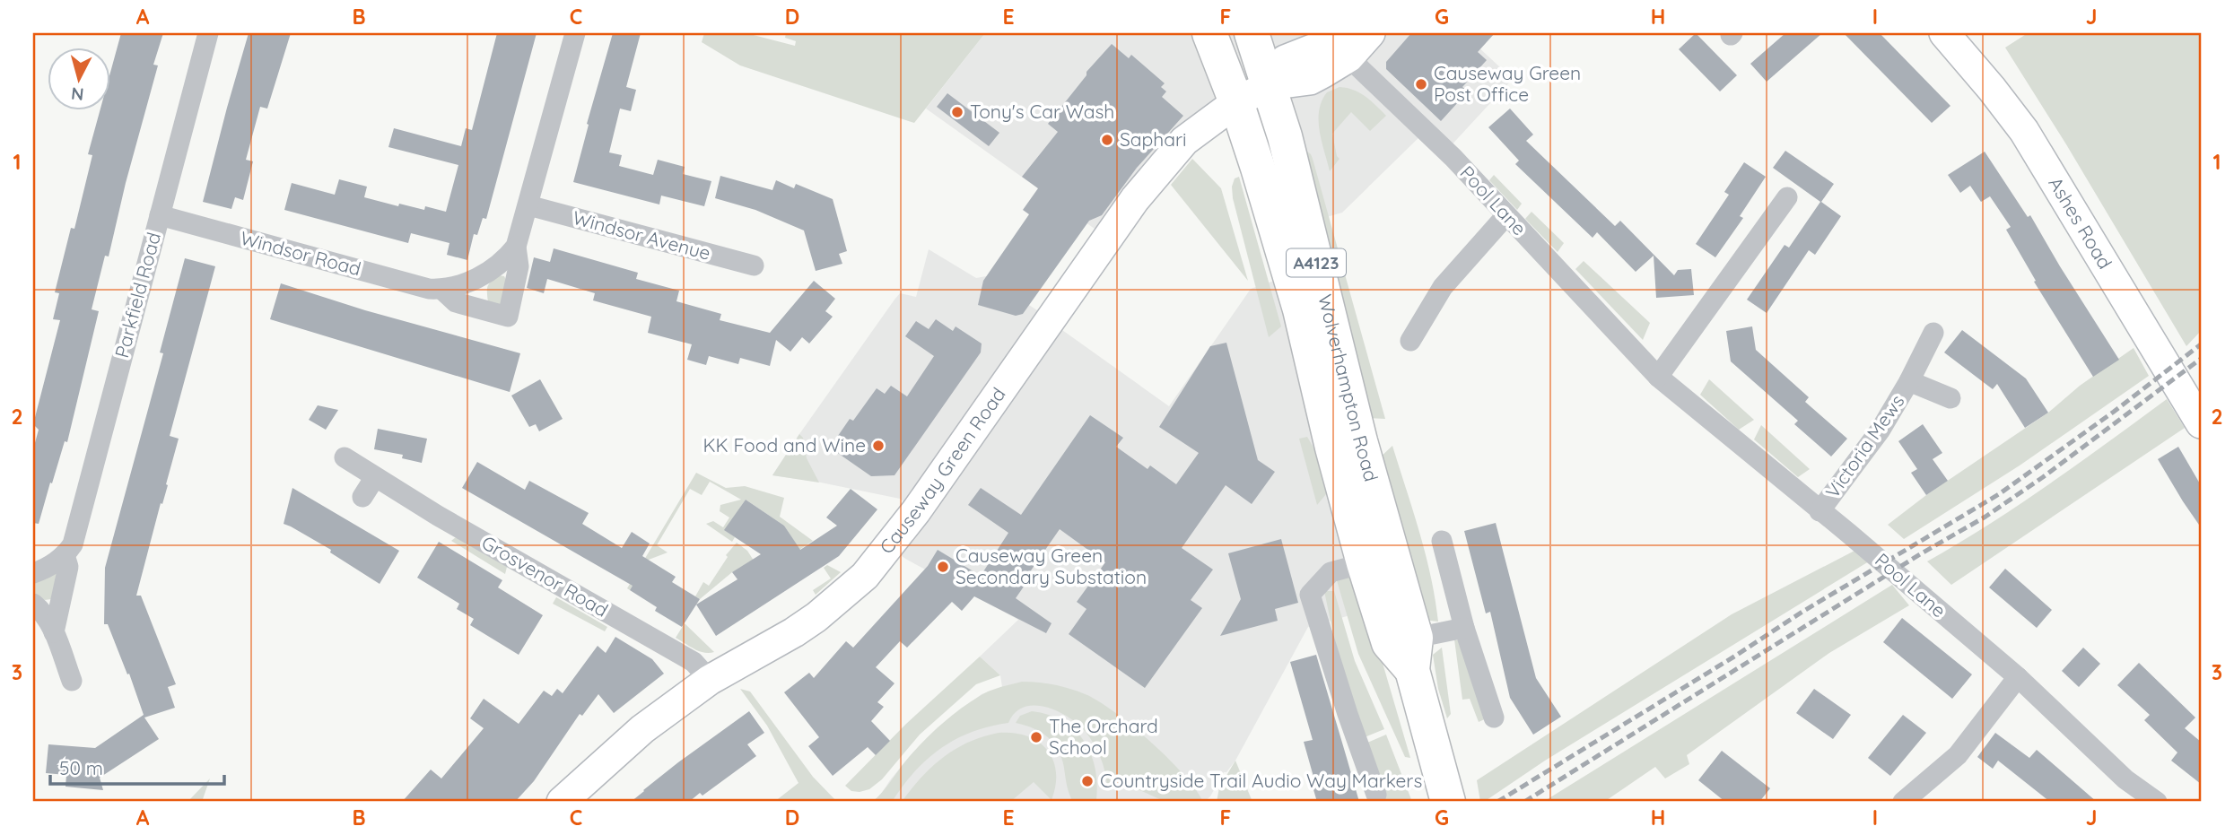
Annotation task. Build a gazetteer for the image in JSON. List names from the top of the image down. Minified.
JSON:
{"streets":{"highway":["A4123","Wolverhampton Road"],"main road":["Ashes Road","Causeway Green Road"],"street":["Pool Lane","Windsor Avenue","Windsor Road","Parkfield Road","Victoria Mews","Grosvenor Road"]},"crossings":[["Pool Lane","Victoria Mews"],["Pool Lane","Causeway Green Road"],["Windsor Avenue","Windsor Road"],["Windsor Road","Parkfield Road"],["Wolverhampton Road","Causeway Green Road"],["Causeway Green Road","Grosvenor Road"]],"places":["Causeway Green Post Office","Tony's Car Wash","Saphari","KK Food and Wine","Causeway Green Secondary Substation","The Orchard School","Countryside Trail Audio Way Markers"],"scale_bar":"50 m","north":"bottom","grid":{"columns":["A","B","C","D","E","F","G","H","I","J"],"rows":["1","2","3"]}}
